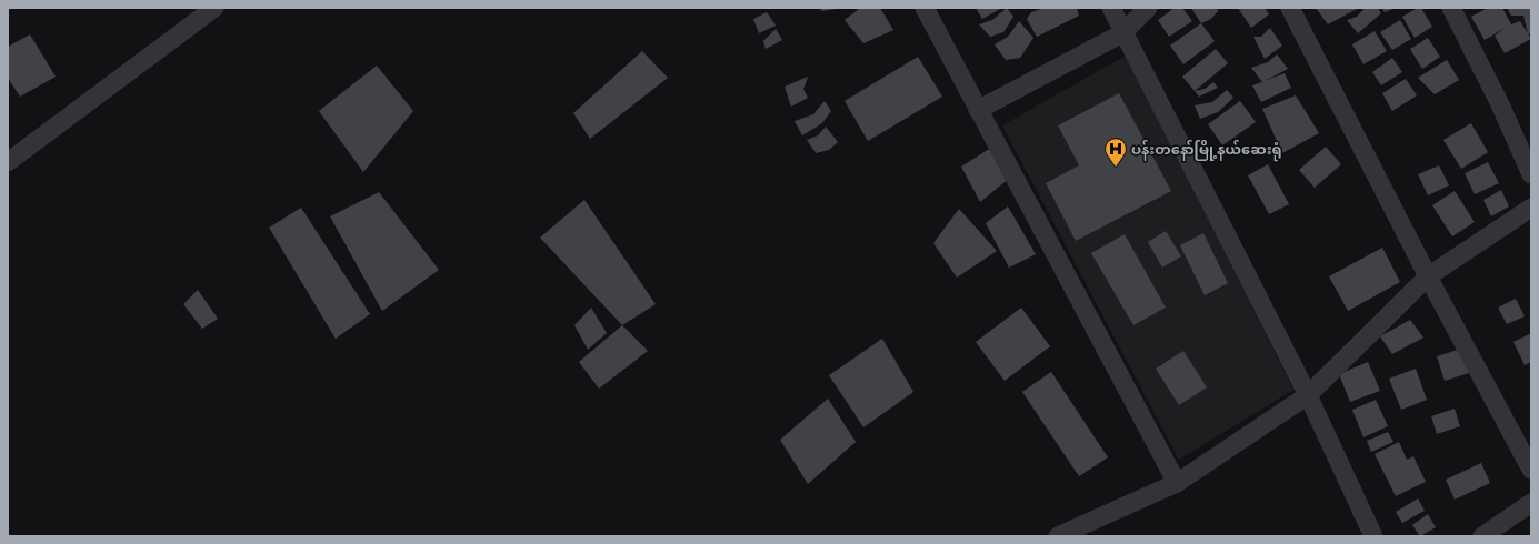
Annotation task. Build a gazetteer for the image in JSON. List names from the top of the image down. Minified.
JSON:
{"places":{"hospital":["ပန်းတနော်မြို့နယ်ဆေးရုံ"]}}
